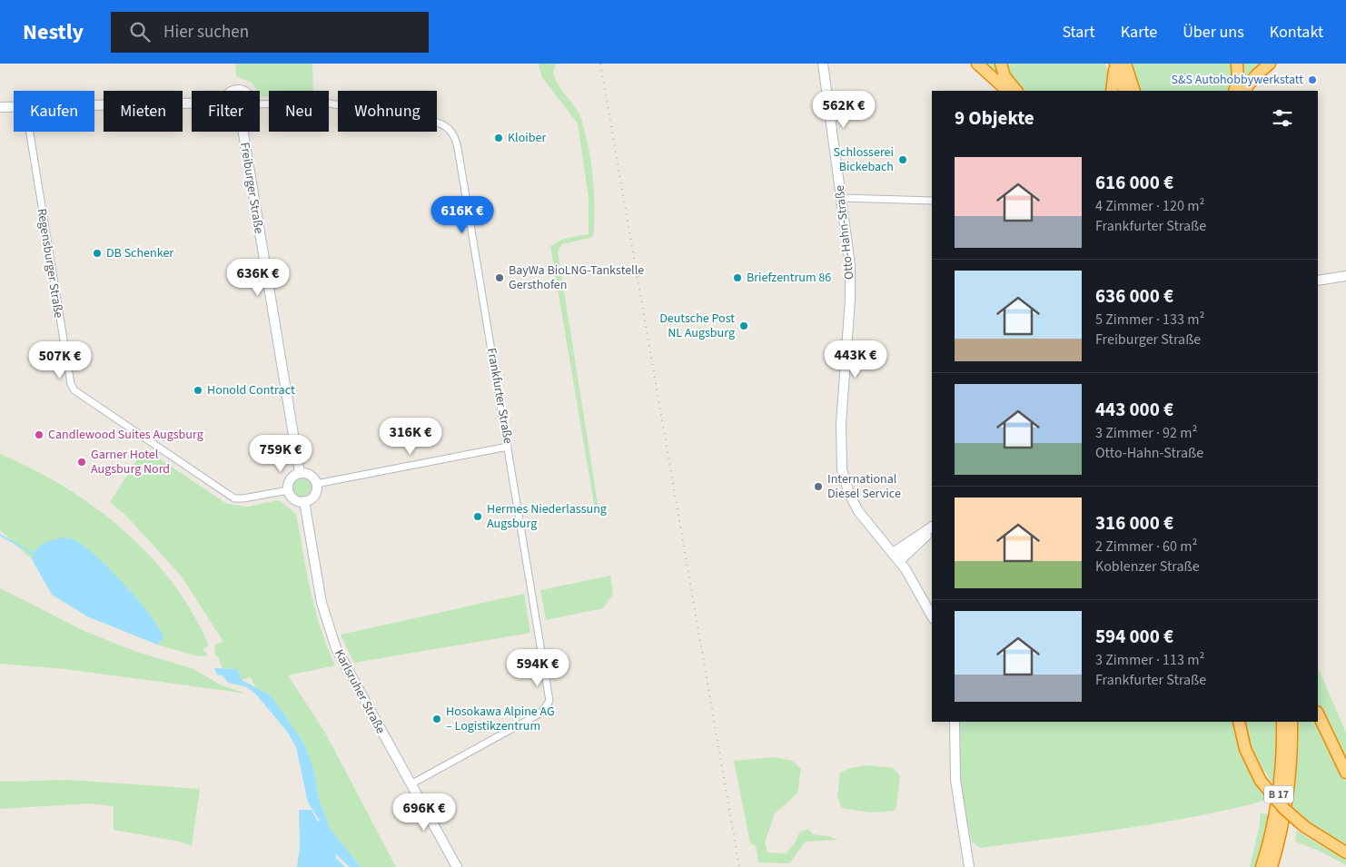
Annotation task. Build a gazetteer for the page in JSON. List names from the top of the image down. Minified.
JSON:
{"streets":{"highway":["B 17"],"street":["Freiburger Straße","Otto-Hahn-Straße","Regensburger Straße","Frankfurter Straße","Karlsruher Straße"]},"crossings":[["Freiburger Straße","Regensburger Straße"],["Freiburger Straße","Karlsruher Straße"],["Regensburger Straße","Karlsruher Straße"],["Frankfurter Straße","Karlsruher Straße"]],"places":["S&S Autohobbywerkstatt","Kloiber","Schlosserei Bickebach","DB Schenker","BayWa BioLNG-Tankstelle Gersthofen","Briefzentrum 86","Deutsche Post NL Augsburg","Honold Contract","Candlewood Suites Augsburg","Garner Hotel Augsburg Nord","International Diesel Service","Hermes Niederlassung Augsburg","Hosokawa Alpine AG – Logistikzentrum"],"page":{"header":"Nestly","search":"Hier suchen","nav":["Start","Karte","Über uns","Kontakt"],"price":["562K €","616K €","636K €","443K €","507K €","316K €","759K €","594K €","696K €"],"chip":["Kaufen","Mieten","Filter","Neu","Wohnung"],"heading":"9 Objekte","list":[{"name":"616 000 €","note":"4 Zimmer · 120 m² · Frankfurter Straße"},{"name":"636 000 €","note":"5 Zimmer · 133 m² · Freiburger Straße"},{"name":"443 000 €","note":"3 Zimmer · 92 m² · Otto-Hahn-Straße"},{"name":"316 000 €","note":"2 Zimmer · 60 m² · Koblenzer Straße"},{"name":"594 000 €","note":"3 Zimmer · 113 m² · Frankfurter Straße"}]}}
